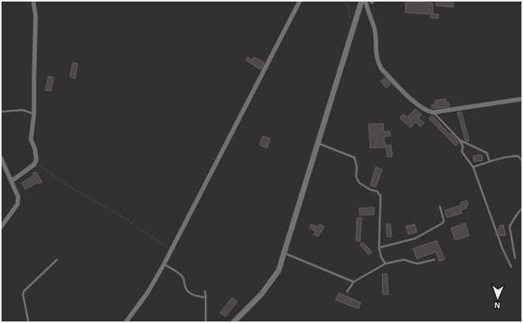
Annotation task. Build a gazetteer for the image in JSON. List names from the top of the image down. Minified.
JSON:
{"north":"bottom"}
